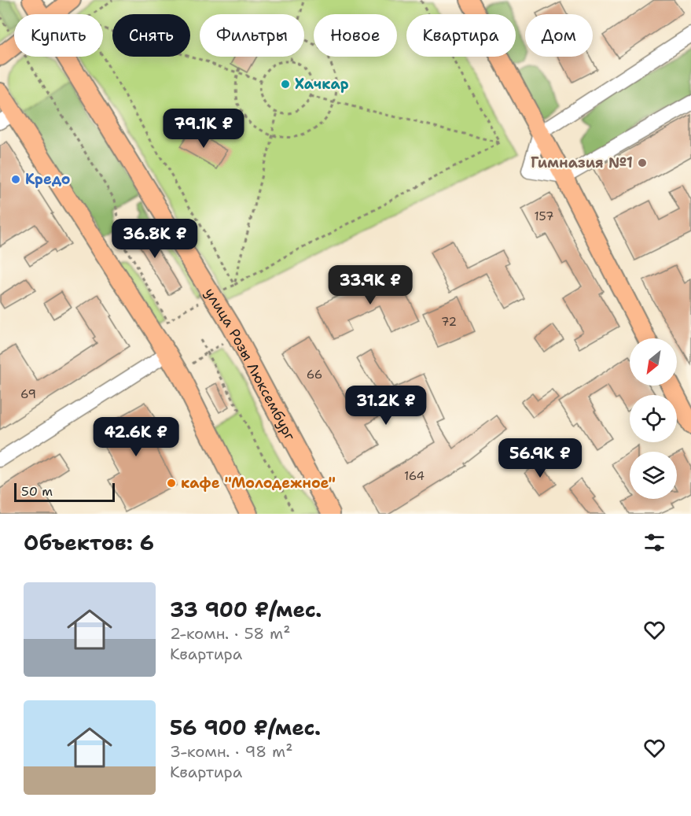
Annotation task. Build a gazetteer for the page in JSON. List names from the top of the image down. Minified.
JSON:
{"streets":{"main road":["улица Розы Люксембург"]},"places":["Хачкар","Гимназия №1","Кредо","кафе \"Молодежное\""],"house_numbers":["157","72","66","69","164"],"scale_bar":"50 m","north":"bottom left","page":{"chip":["Купить","Снять","Фильтры","Новое","Квартира","Дом"],"price":["79.1K ₽","36.8K ₽","33.9K ₽","31.2K ₽","42.6K ₽","56.9K ₽"],"scale":"50 m","heading":"Объектов: 6","list":[{"name":"33 900 ₽/мес.","note":"2-комн. · 58 m² · Квартира"},{"name":"56 900 ₽/мес.","note":"3-комн. · 98 m² · Квартира"}]}}
